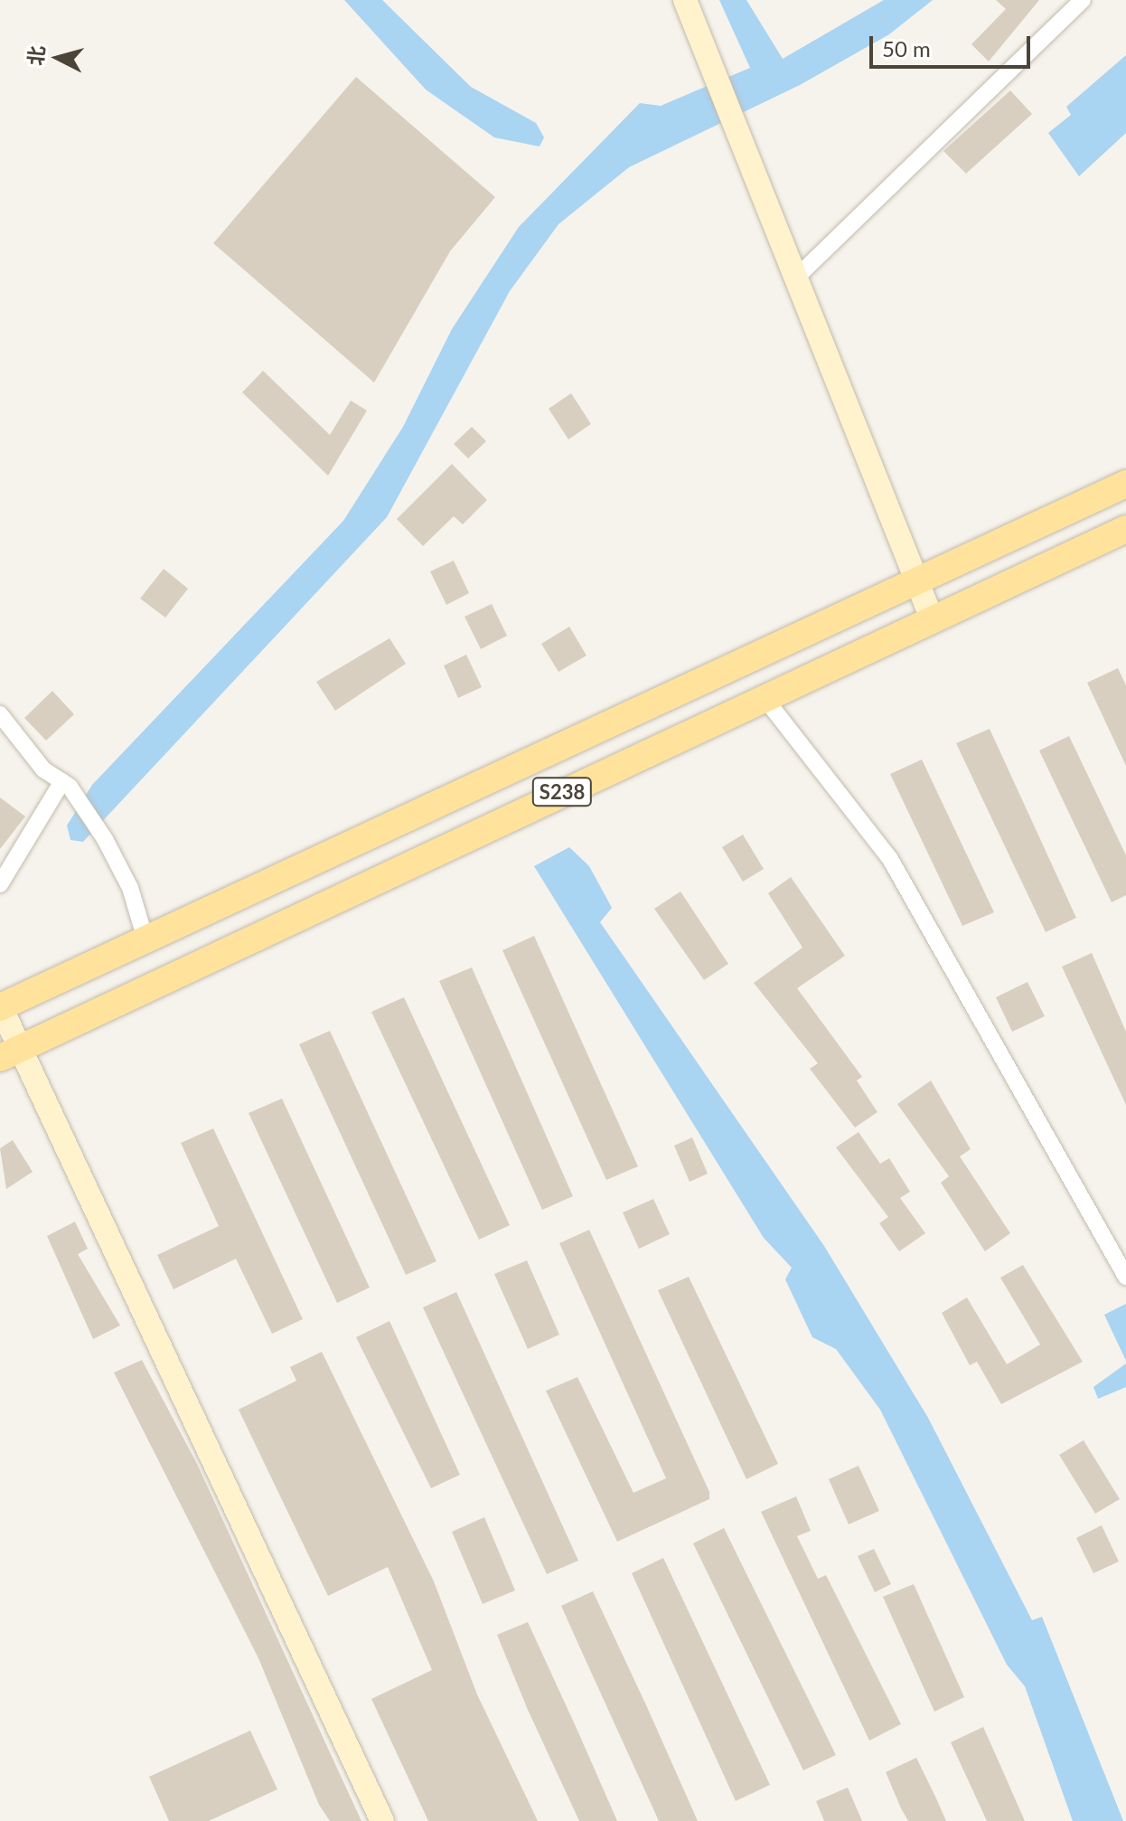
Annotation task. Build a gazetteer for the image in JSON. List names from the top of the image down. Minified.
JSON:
{"streets":{"main road":["S238"]},"scale_bar":"50 m","north":"left"}
